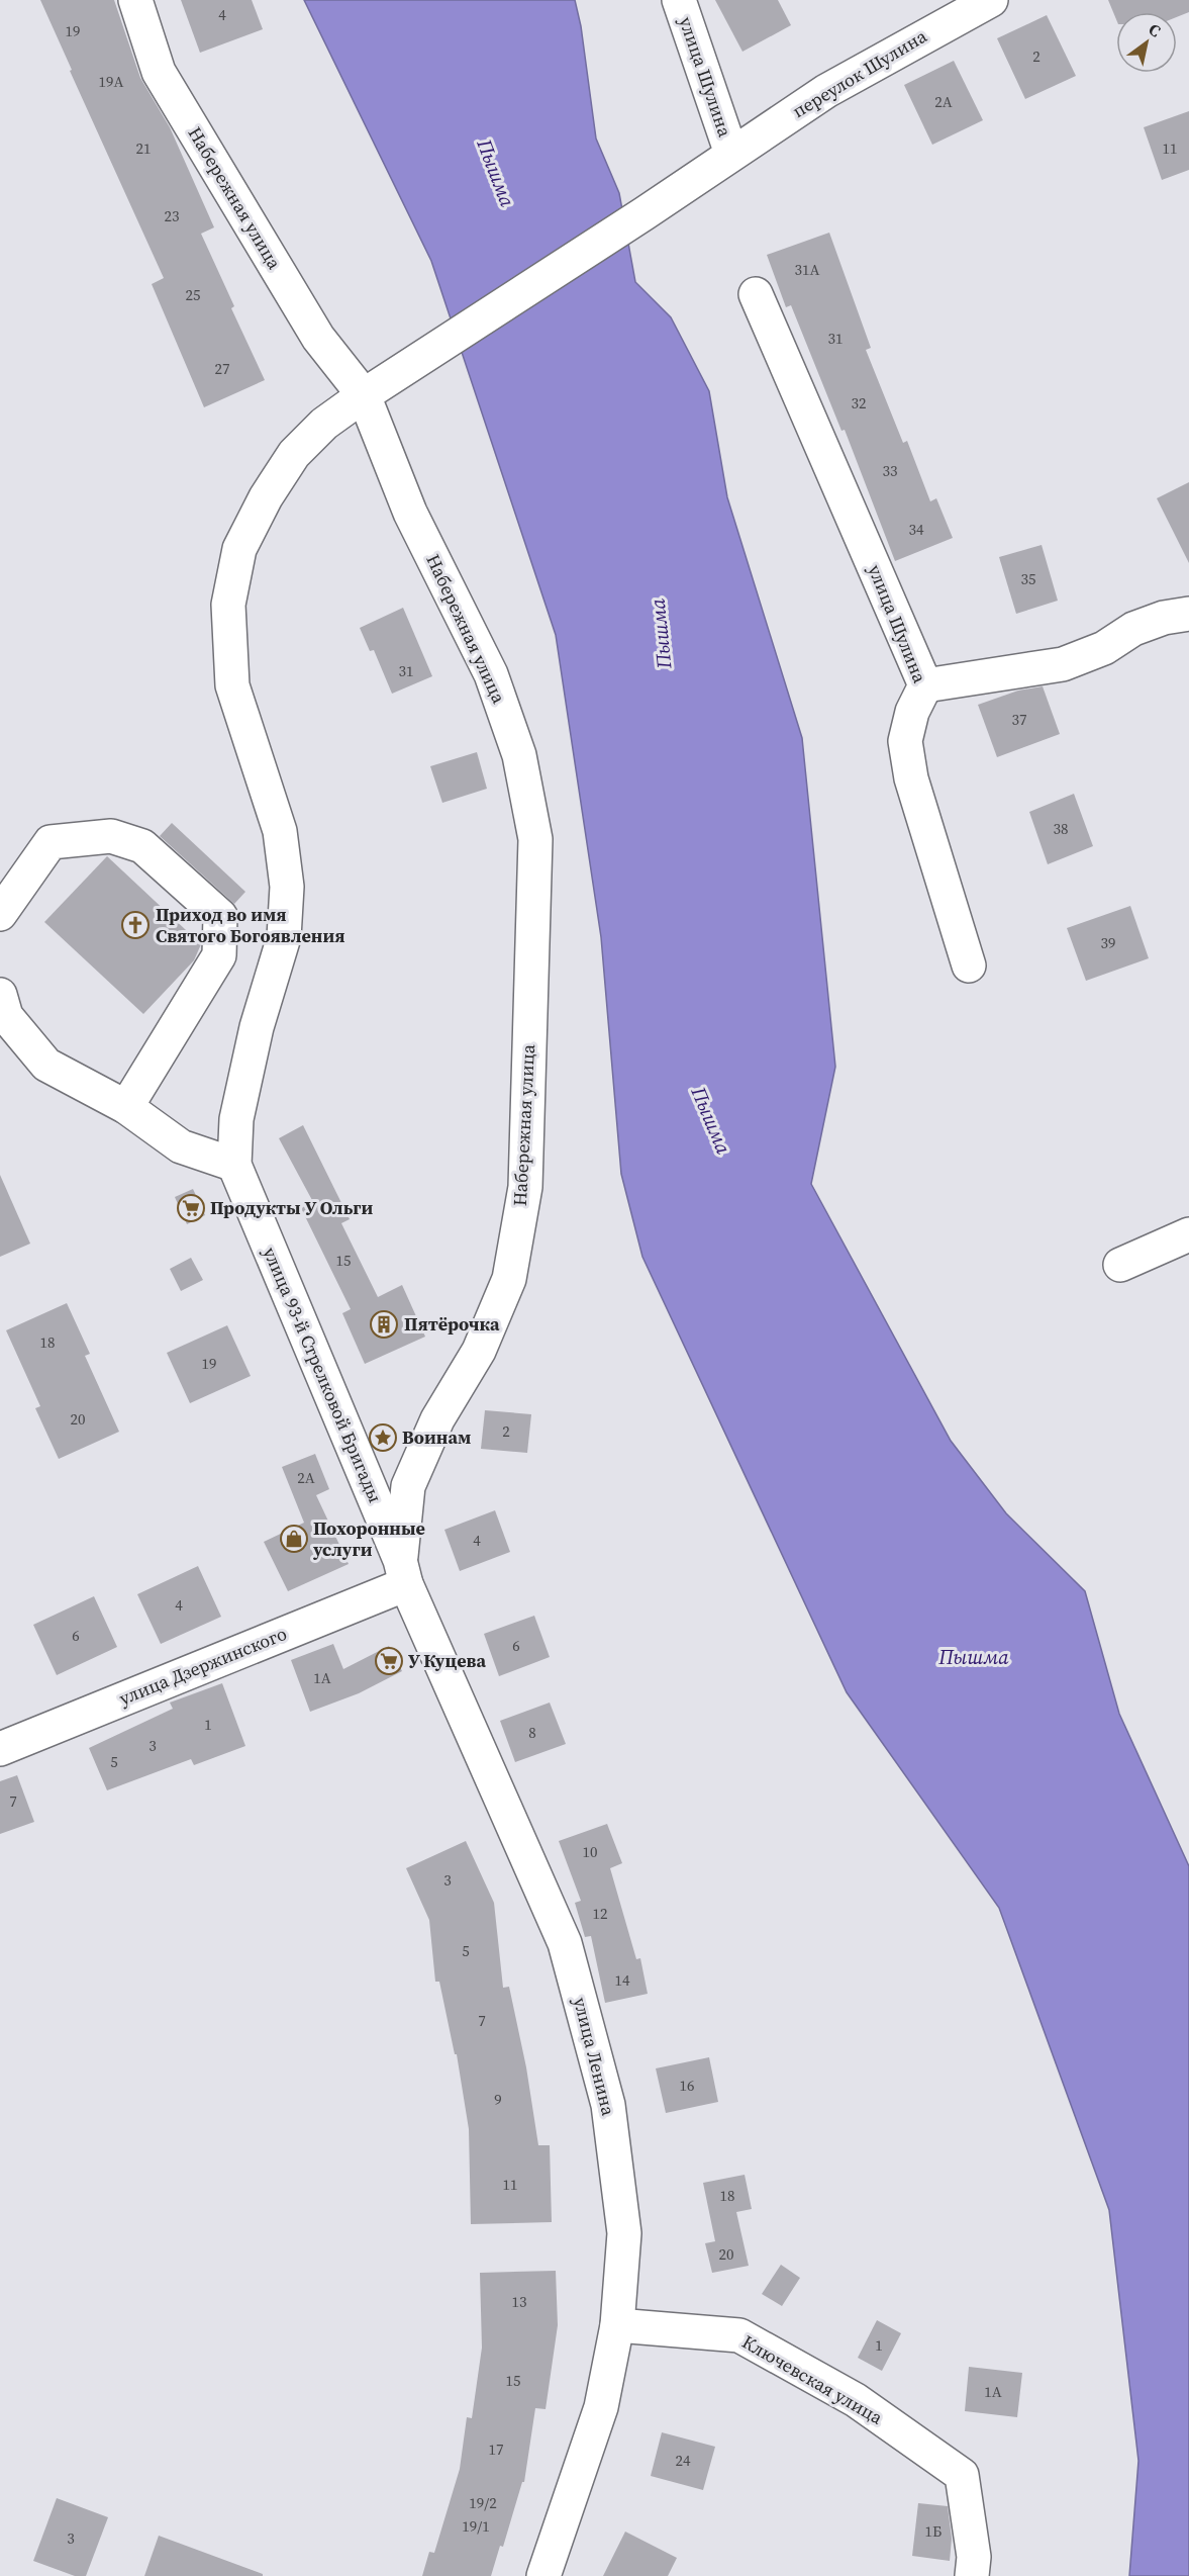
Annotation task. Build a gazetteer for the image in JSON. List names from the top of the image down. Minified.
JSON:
{"streets":{"main road":["переулок Шулина","улица Шулина","Набережная улица","улица 93-й Стрелковой Бригады","улица Дзержинского","улица Ленина","Ключевская улица"]},"crossings":[["переулок Шулина","улица Шулина"],["переулок Шулина","Набережная улица"],["переулок Шулина","улица 93-й Стрелковой Бригады"],["Набережная улица","улица 93-й Стрелковой Бригады"],["Набережная улица","улица Дзержинского"],["Набережная улица","улица Ленина"],["улица 93-й Стрелковой Бригады","улица Дзержинского"],["улица 93-й Стрелковой Бригады","улица Ленина"],["улица Дзержинского","улица Ленина"],["улица Ленина","Ключевская улица"]],"water":["Пышма"],"places":{"church":["Приход во имя Святого Богоявления"],"supermarket":["Продукты У Ольги","У Куцева"],"building":["Пятёрочка"],"place":["Воинам"],"shop":["Похоронные услуги"]},"house_numbers":["4","19","2","19А","2А","21","11","23","31А","25","31","27","32","33","34","35","31","37","38","39","15","18","19","20","2","2А","4","4","6","6","1А","1","8","3","5","7","10","3","12","5","14","7","16","9","11","18","20","13","1","15","1А","17","24","19/2","19/1","1Б","3"],"north":"top right"}
